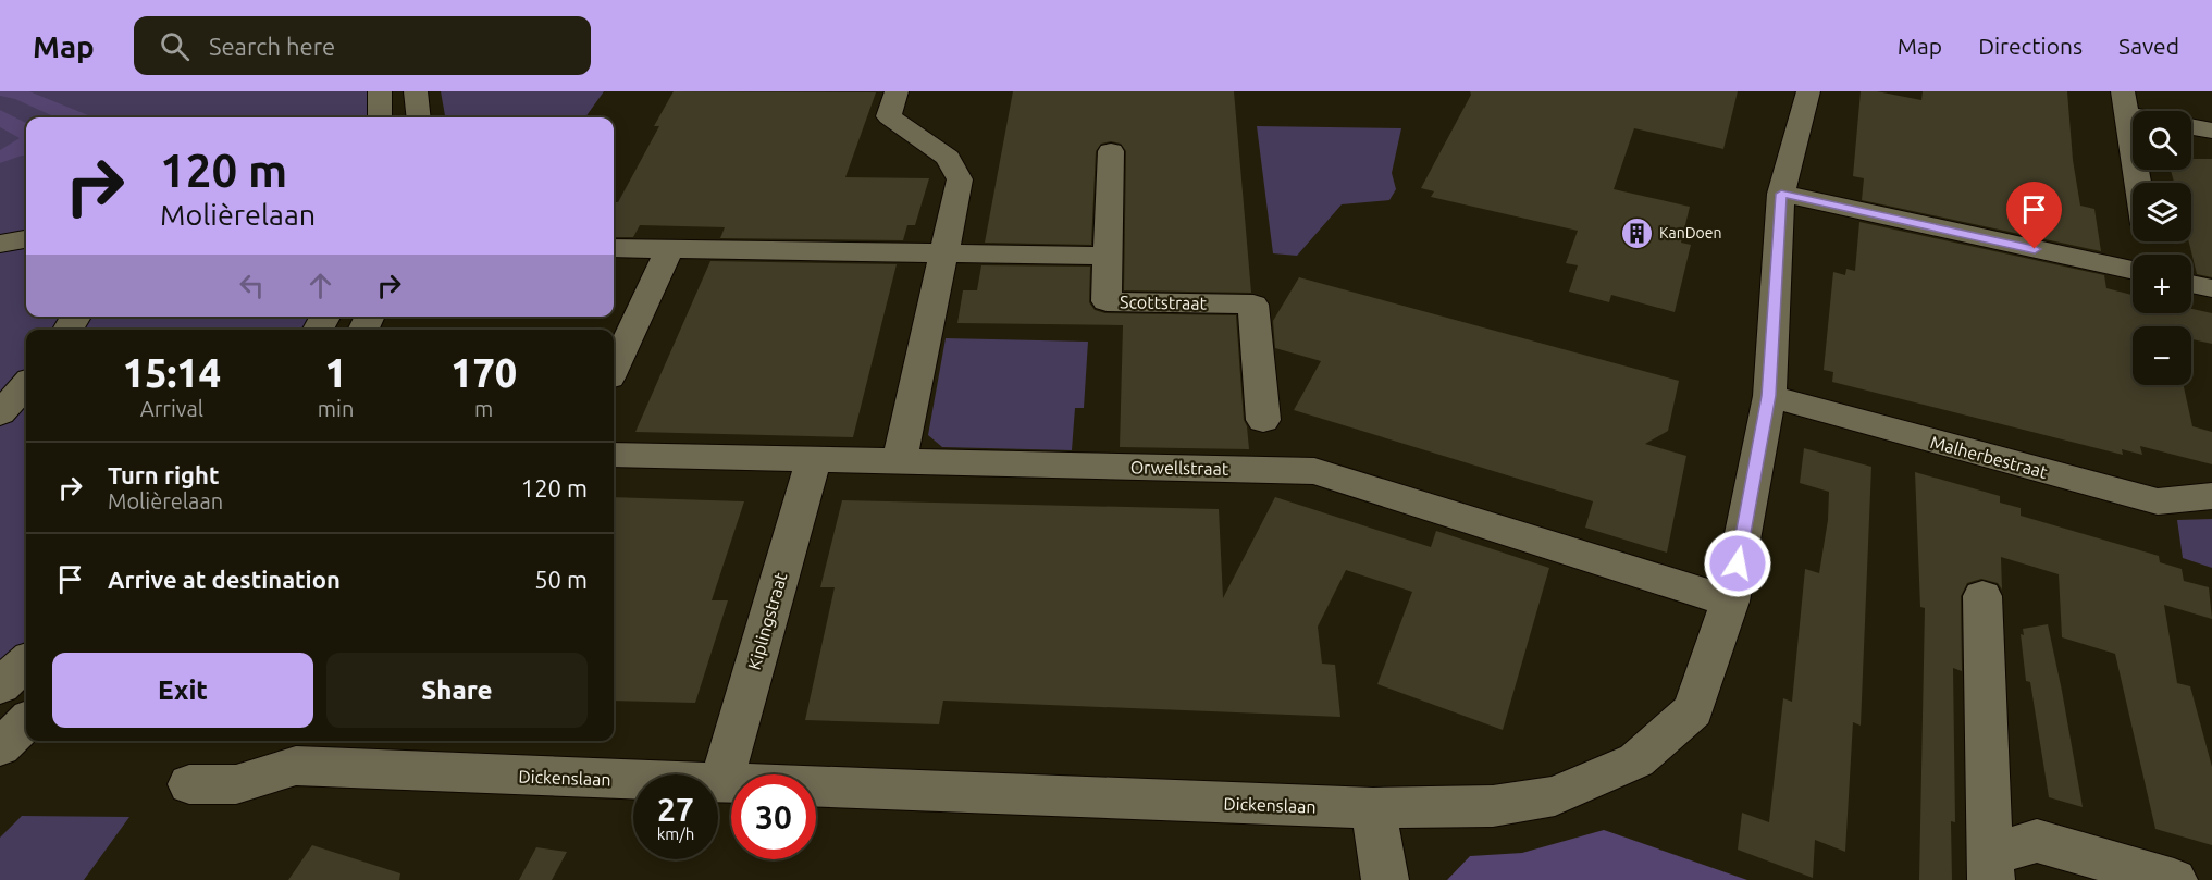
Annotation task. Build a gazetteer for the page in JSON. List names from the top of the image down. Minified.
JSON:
{"streets":{"street":["Scottstraat","Malherbestraat","Orwellstraat","Kiplingstraat","Dickenslaan"]},"crossings":[["Malherbestraat","Dickenslaan"],["Orwellstraat","Kiplingstraat"],["Orwellstraat","Dickenslaan"],["Kiplingstraat","Dickenslaan"]],"places":{"building":["KanDoen"]},"page":{"header":"Map","search":"Search here","nav":["Map","Directions","Saved"],"map_buttons":["+","−"],"turn":["120 m","Molièrelaan"],"eta":["15:14","Arrival","1","min","170","m"],"list":[{"name":"Turn right","note":"Molièrelaan","value":"120 m"},{"name":"Arrive at destination","value":"50 m"}],"buttons":["Exit","Share"],"speed":"27 km/h","limit":"30"}}
